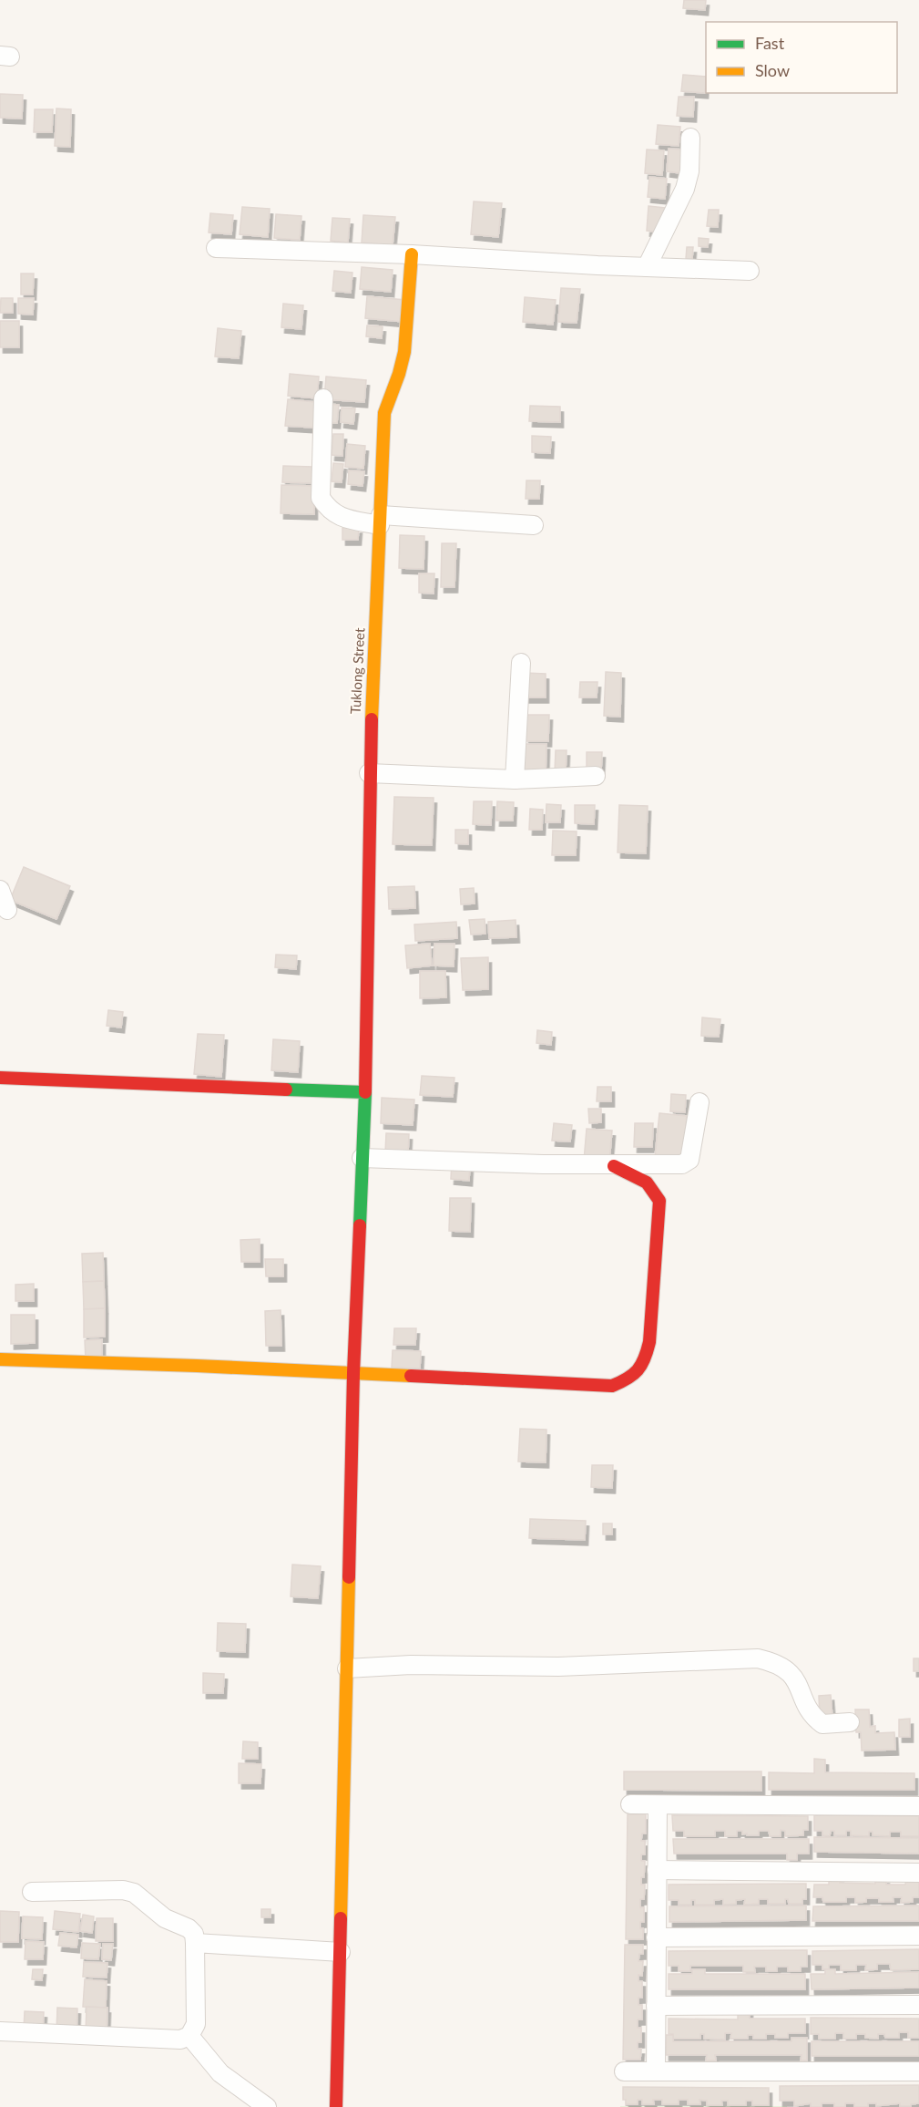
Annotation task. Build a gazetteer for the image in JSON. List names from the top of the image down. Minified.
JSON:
{"streets":{"street":["Tuklong Street"]},"legend":["Fast","Slow"]}
